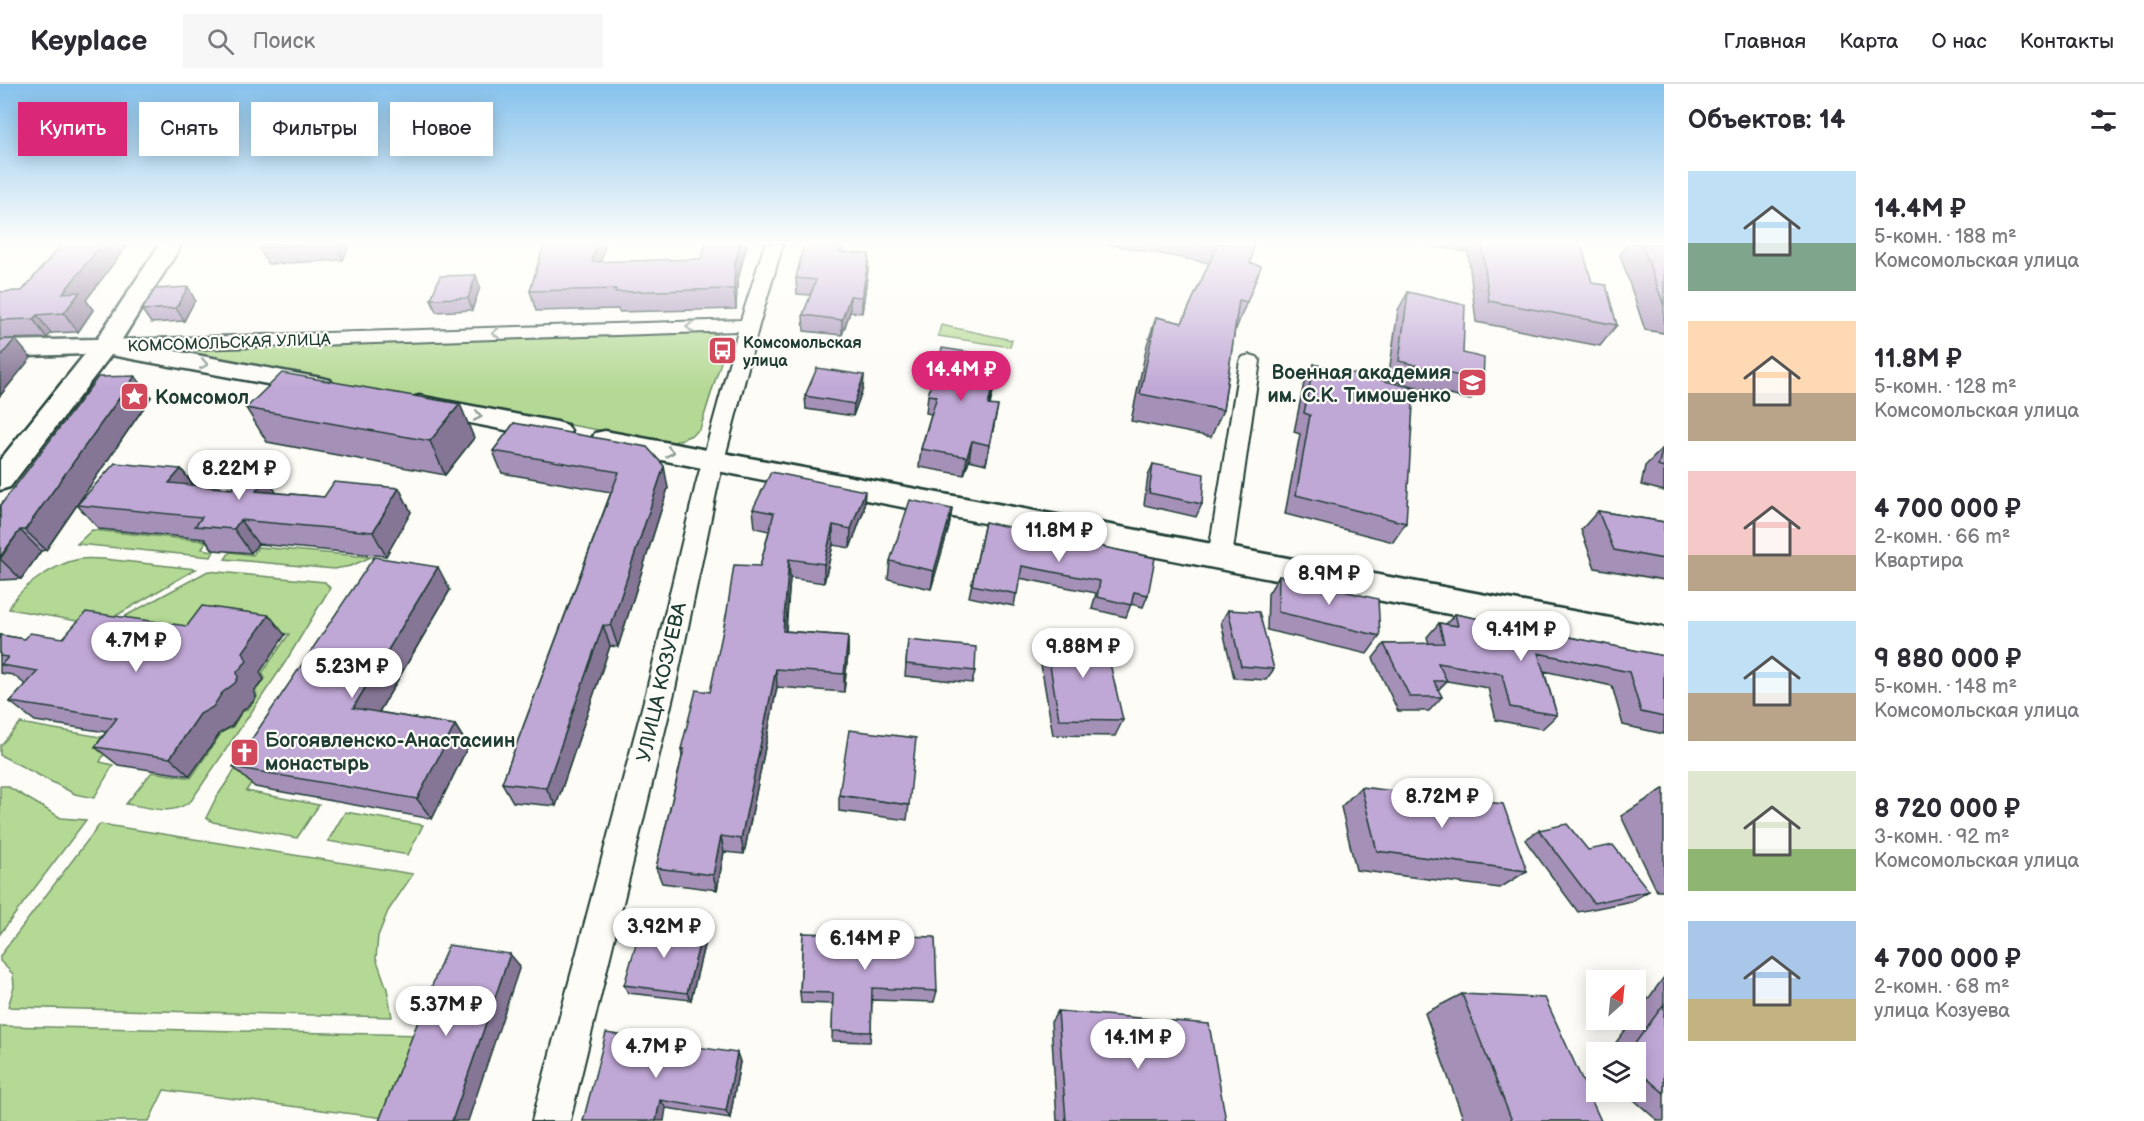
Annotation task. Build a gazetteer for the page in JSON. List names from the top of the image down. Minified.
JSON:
{"streets":{"street":["КОМСОМОЛЬСКАЯ УЛИЦА","УЛИЦА КОЗУЕВА"]},"crossings":[["КОМСОМОЛЬСКАЯ УЛИЦА","УЛИЦА КОЗУЕВА"]],"places":{"bus stop":["Комсомольская улица"],"school or university":["Военная академия им. С.К. Тимошенко"],"place":["Комсомол"],"church":["Богоявленско-Анастасиин монастырь"]},"north":"top right","page":{"header":"Keyplace","search":"Поиск","nav":["Главная","Карта","О нас","Контакты"],"heading":"Объектов: 14","chip":["Купить","Снять","Фильтры","Новое"],"list":[{"name":"14.4M ₽","note":"5-комн. · 188 m² · Комсомольская улица"},{"name":"11.8M ₽","note":"5-комн. · 128 m² · Комсомольская улица"},{"name":"4 700 000 ₽","note":"2-комн. · 66 m² · Квартира"},{"name":"9 880 000 ₽","note":"5-комн. · 148 m² · Комсомольская улица"},{"name":"8 720 000 ₽","note":"3-комн. · 92 m² · Комсомольская улица"},{"name":"4 700 000 ₽","note":"2-комн. · 68 m² · улица Козуева"}],"price":["14.4M ₽","8.22M ₽","11.8M ₽","8.9M ₽","9.41M ₽","4.7M ₽","9.88M ₽","5.23M ₽","8.72M ₽","3.92M ₽","6.14M ₽","5.37M ₽","14.1M ₽","4.7M ₽"]}}
